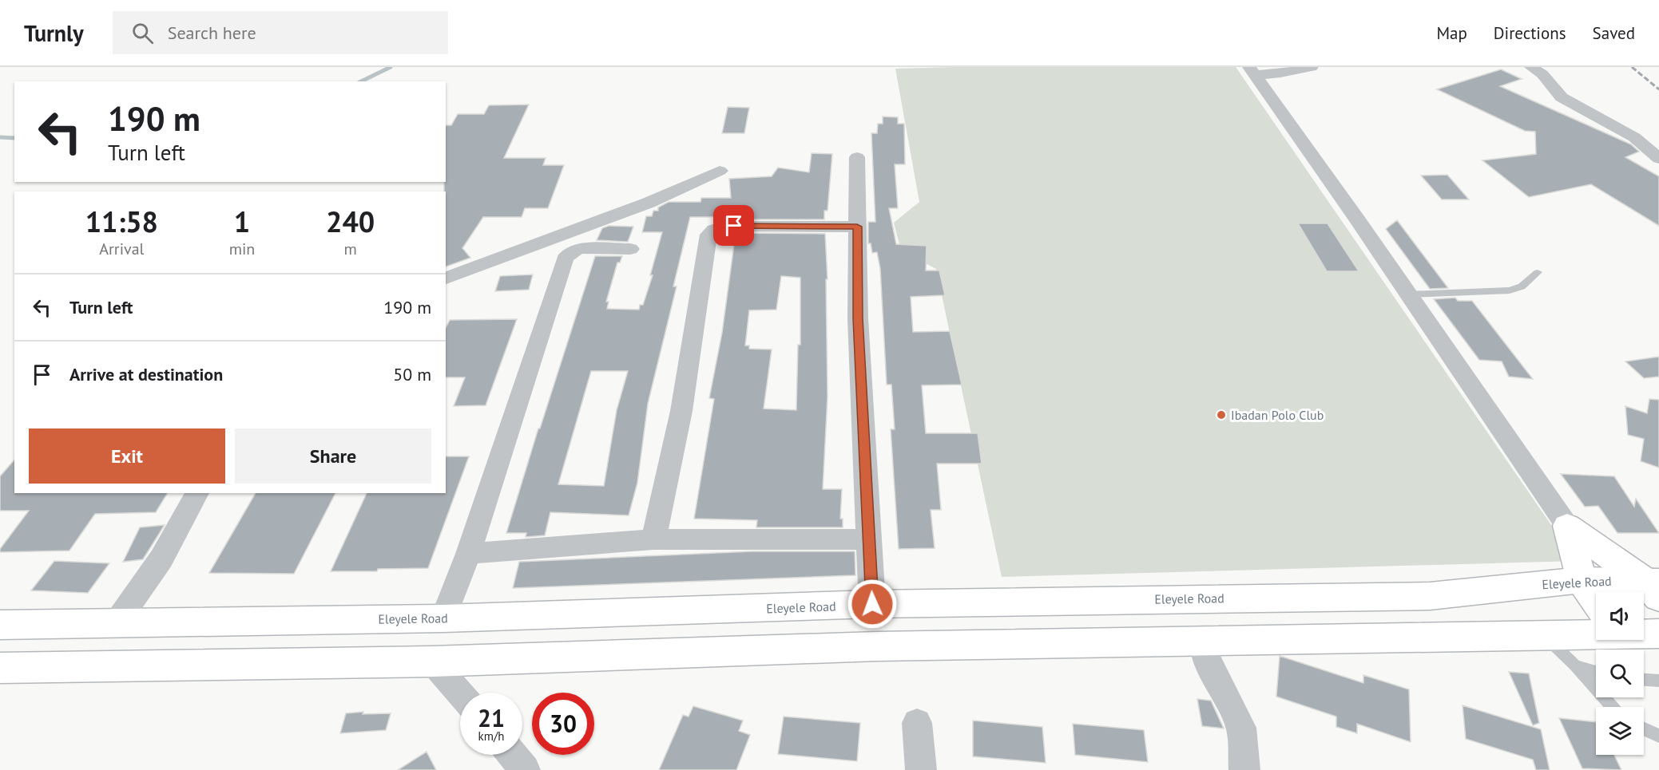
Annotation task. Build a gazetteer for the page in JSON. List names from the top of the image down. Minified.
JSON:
{"streets":{"main road":["Eleyele Road"]},"places":["Ibadan Polo Club"],"page":{"header":"Turnly","search":"Search here","nav":["Map","Directions","Saved"],"turn":["190 m","Turn left"],"eta":["11:58","Arrival","1","min","240","m"],"list":[{"name":"Turn left","value":"190 m"},{"name":"Arrive at destination","value":"50 m"}],"buttons":["Exit","Share"],"speed":"21 km/h","limit":"30"}}
